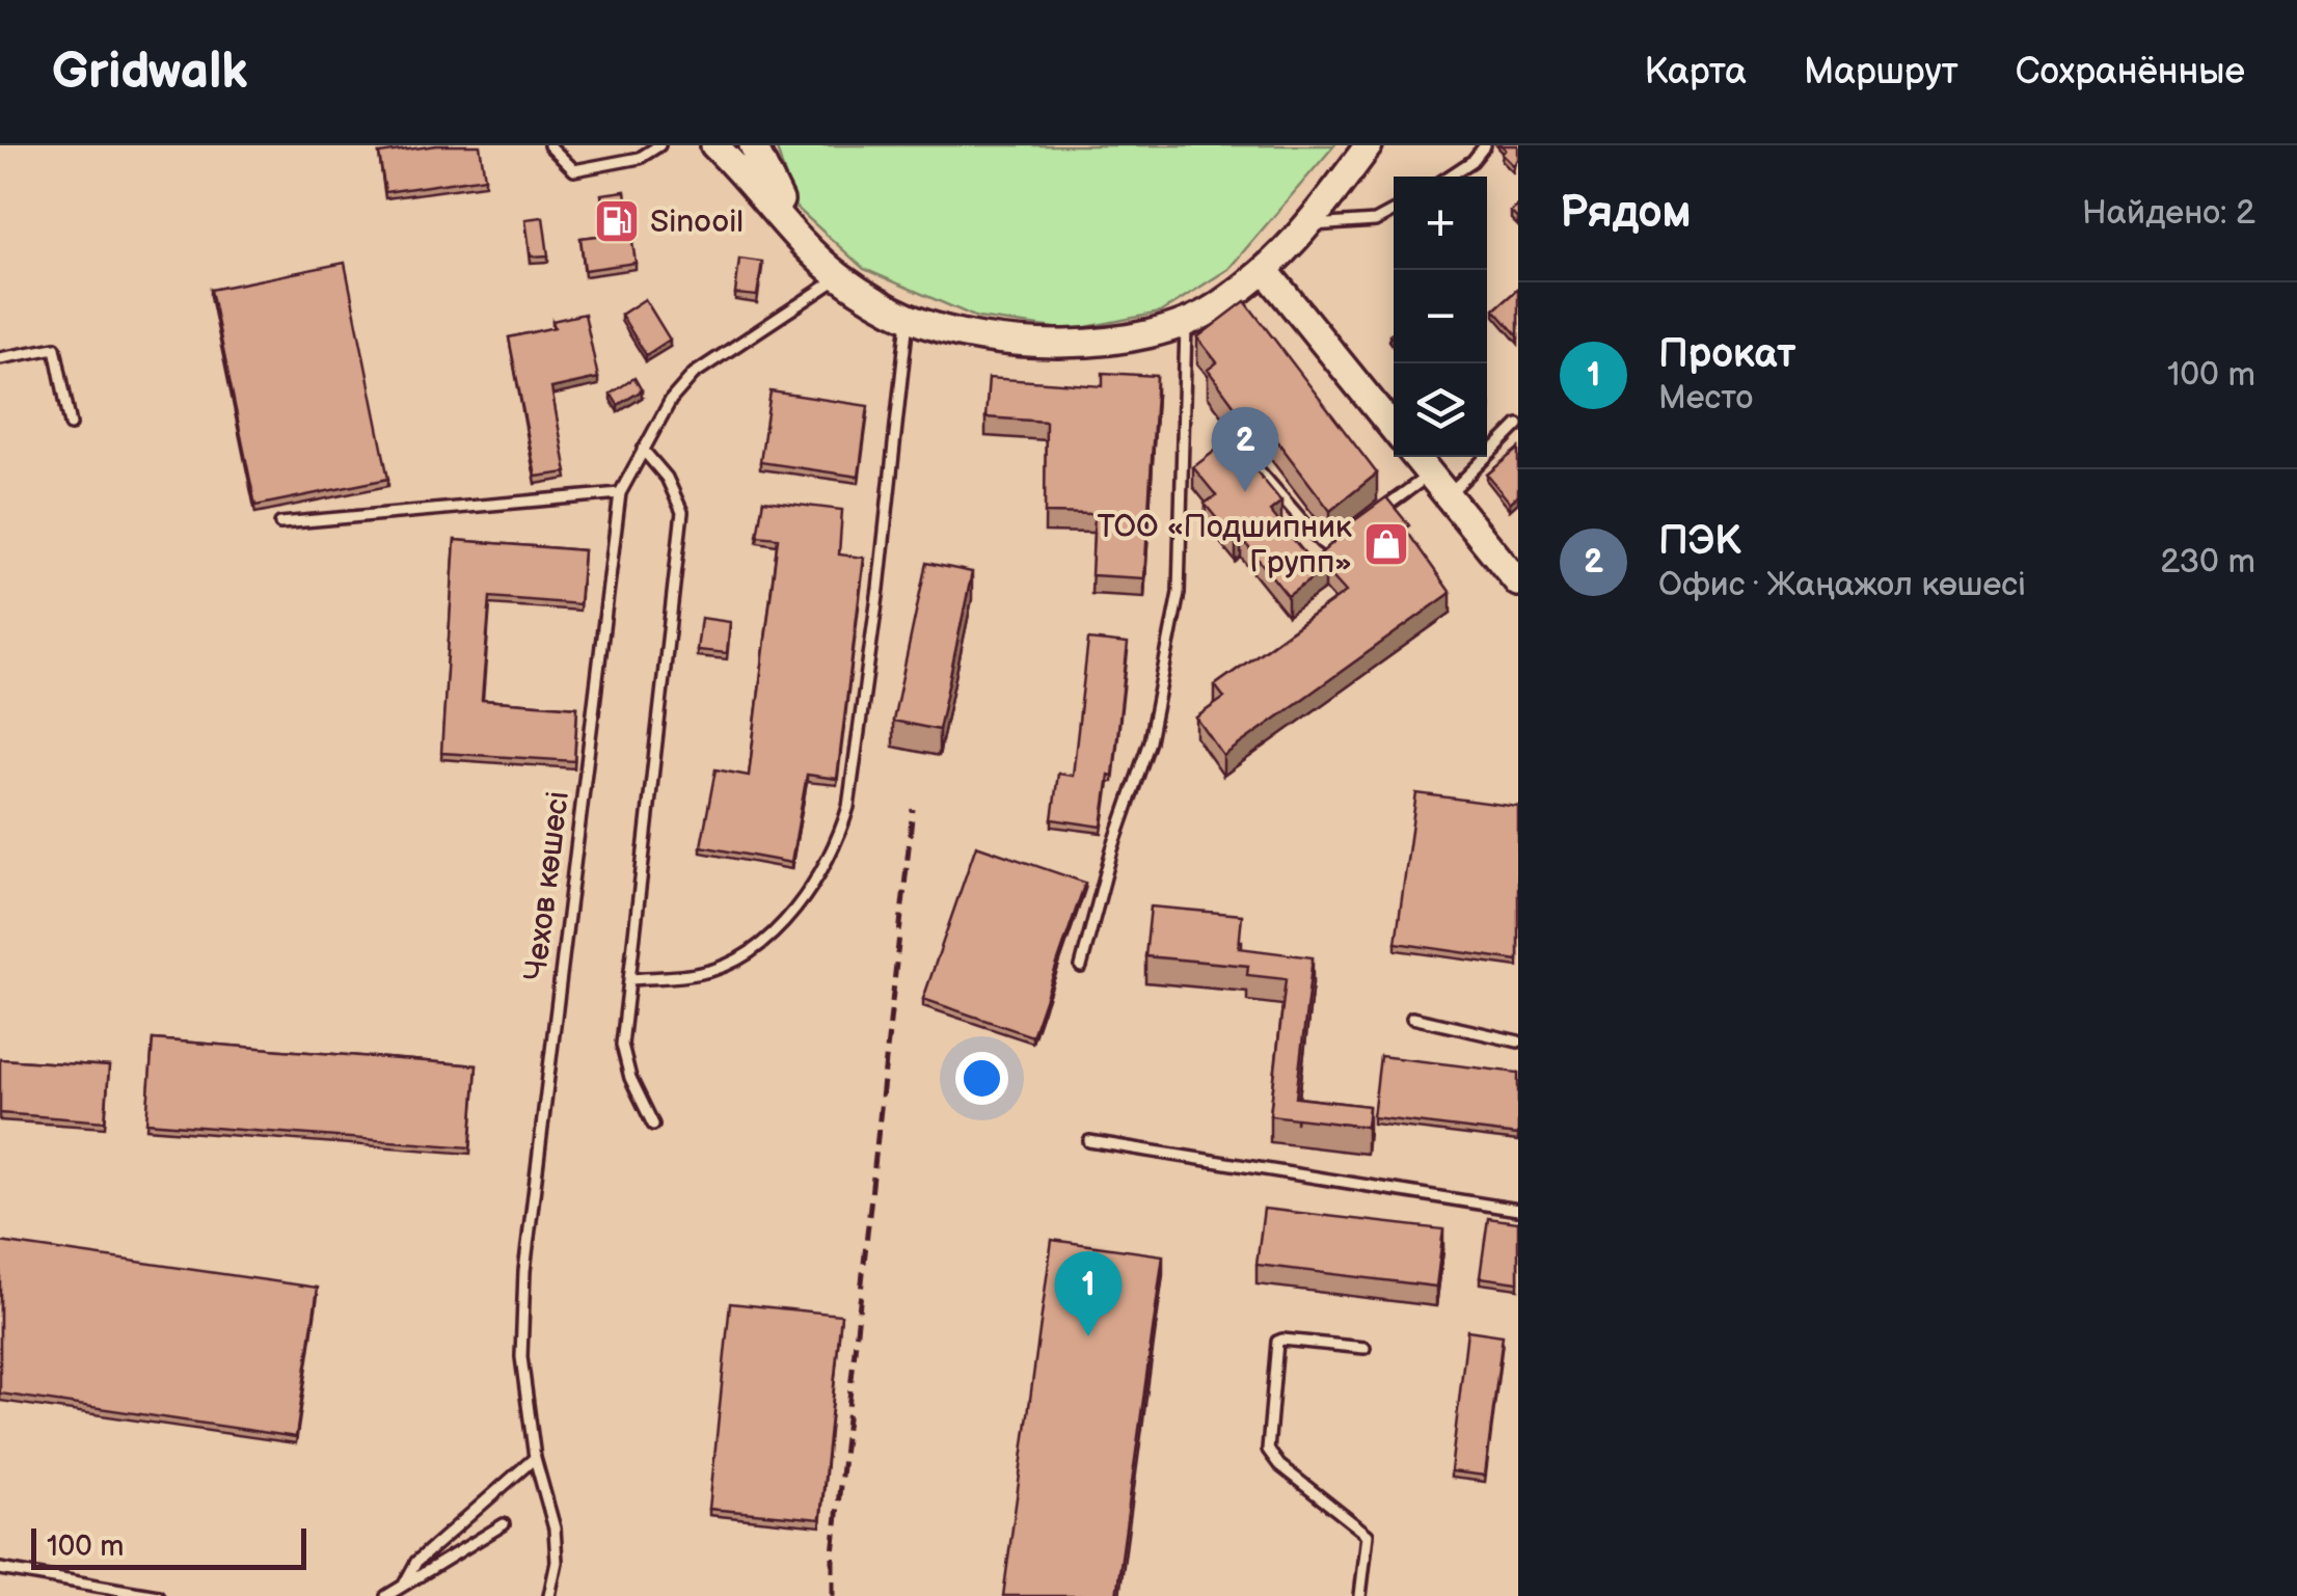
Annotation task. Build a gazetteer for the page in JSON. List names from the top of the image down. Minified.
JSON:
{"streets":{"lane":["Чехов көшесі"]},"places":{"fuel station":["Sinooil"],"shop":["ТОО «Подшипник Групп»"]},"scale_bar":"100 m","page":{"header":"Gridwalk","nav":["Карта","Маршрут","Сохранённые"],"heading":["Рядом","Найдено: 2"],"map_buttons":["+","−"],"list":[{"mark":"1","name":"Прокат","note":"Место","value":"100 m"},{"mark":"2","name":"ПЭК","note":"Офис · Жаңажол көшесі","value":"230 m"}],"pins":["2","1"],"scale":"100 m"}}
